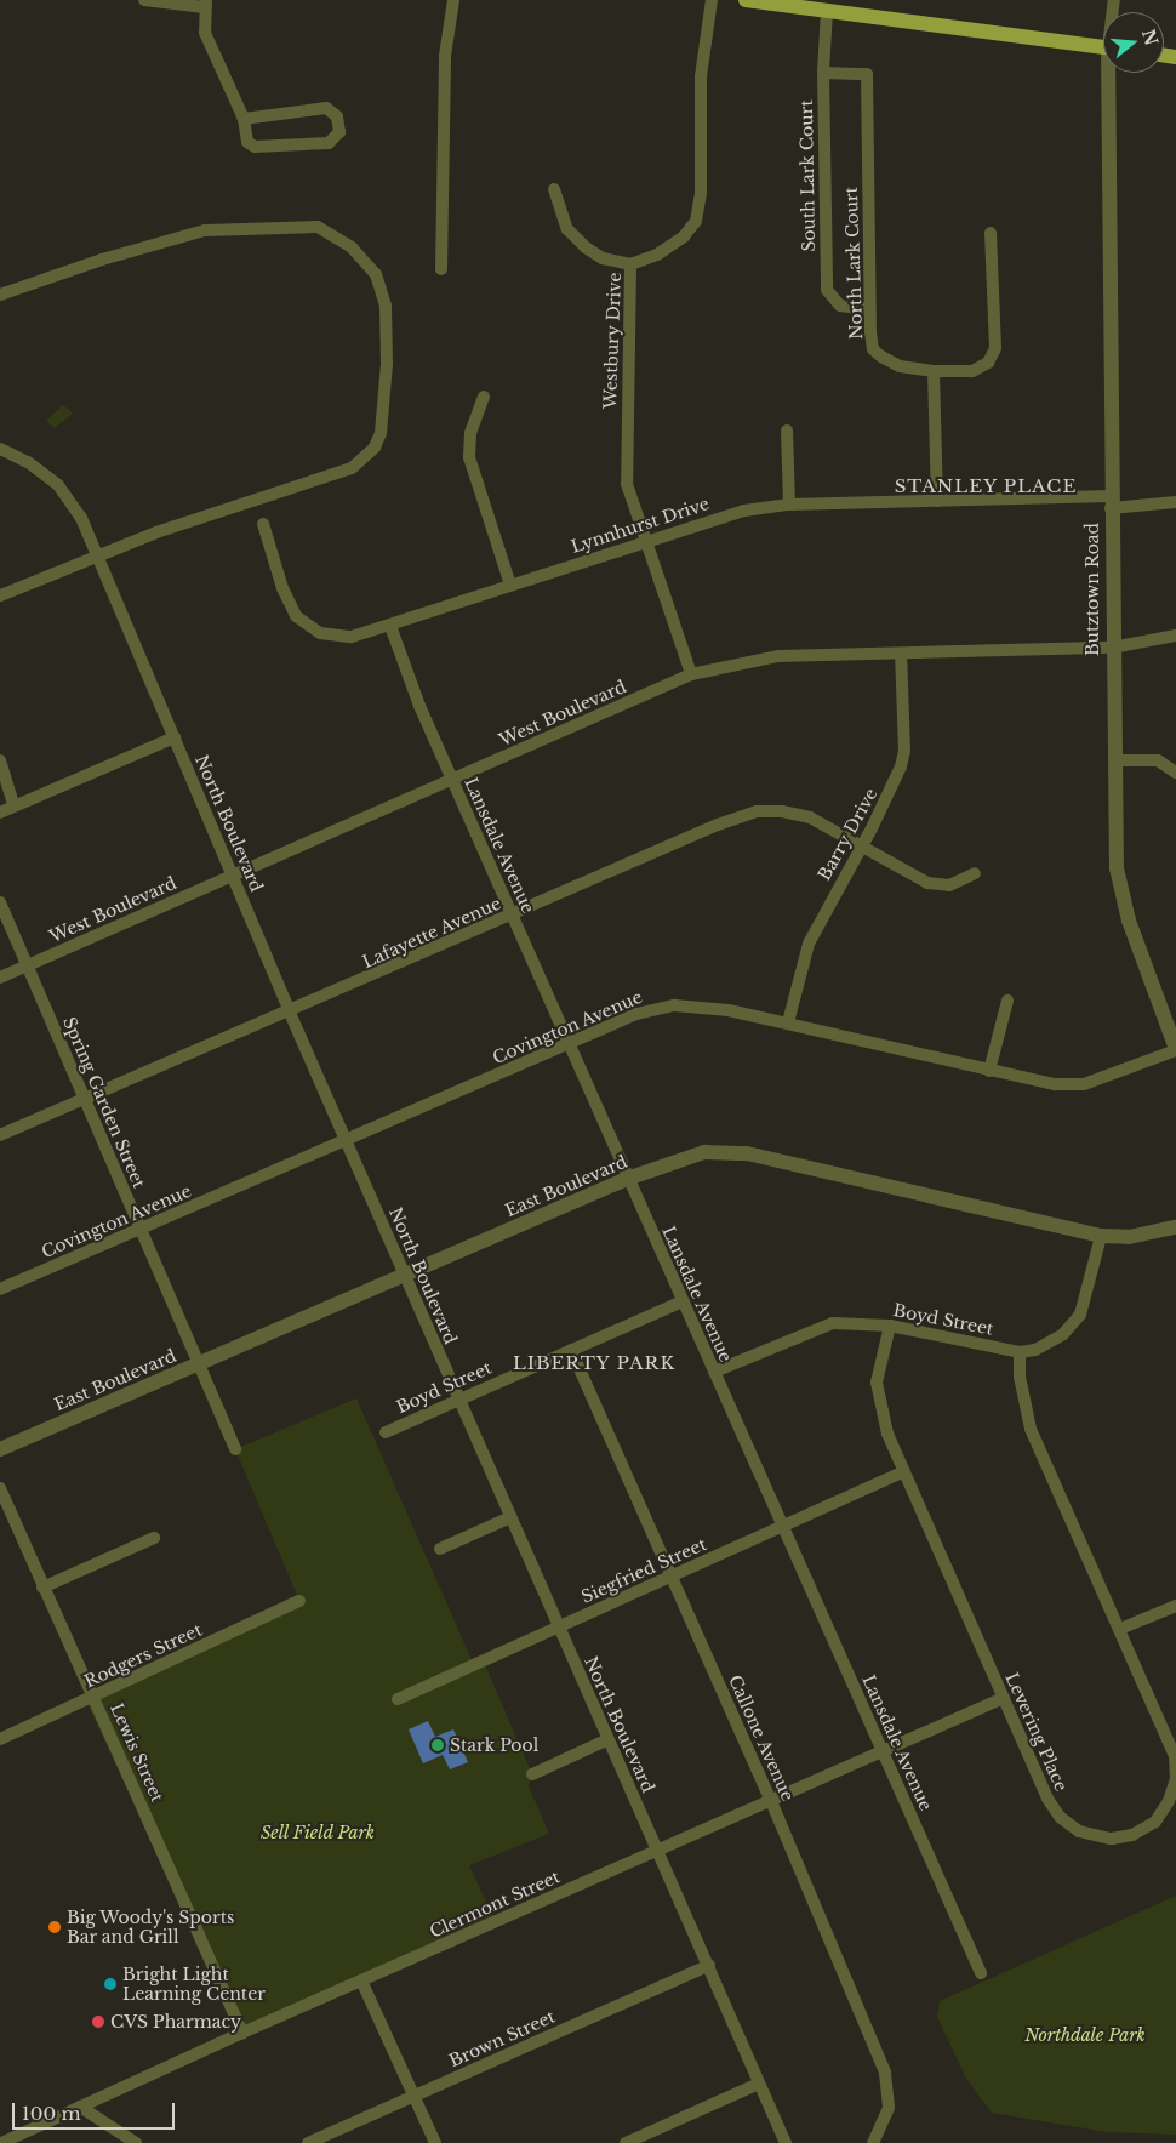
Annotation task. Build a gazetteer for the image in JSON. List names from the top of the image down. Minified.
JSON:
{"streets":{"street":["South Lark Court","North Lark Court","Westbury Drive","Lynnhurst Drive","Butztown Road","West Boulevard","North Boulevard","Barry Drive","Lansdale Avenue","Lafayette Avenue","Covington Avenue","Spring Garden Street","East Boulevard","Boyd Street","Siegfried Street","Rodgers Street","Levering Place","Callone Avenue","Lewis Street","Clermont Street","Brown Street"]},"crossings":[["South Lark Court","North Lark Court"],["Westbury Drive","Lynnhurst Drive"],["Westbury Drive","West Boulevard"],["Lynnhurst Drive","Butztown Road"],["Lynnhurst Drive","Lansdale Avenue"],["Butztown Road","West Boulevard"],["Butztown Road","Covington Avenue"],["West Boulevard","North Boulevard"],["West Boulevard","Barry Drive"],["West Boulevard","Lansdale Avenue"],["West Boulevard","Spring Garden Street"],["North Boulevard","Lafayette Avenue"],["North Boulevard","Covington Avenue"],["North Boulevard","East Boulevard"],["North Boulevard","Boyd Street"],["North Boulevard","Siegfried Street"],["North Boulevard","Clermont Street"],["North Boulevard","Brown Street"],["Barry Drive","Lafayette Avenue"],["Barry Drive","Covington Avenue"],["Lansdale Avenue","Lafayette Avenue"],["Lansdale Avenue","Covington Avenue"],["Lansdale Avenue","East Boulevard"],["Lansdale Avenue","Boyd Street"],["Lansdale Avenue","Siegfried Street"],["Lansdale Avenue","Clermont Street"],["Lafayette Avenue","Spring Garden Street"],["Covington Avenue","Spring Garden Street"],["Spring Garden Street","East Boulevard"],["Boyd Street","Levering Place"],["Boyd Street","Callone Avenue"],["Siegfried Street","Levering Place"],["Siegfried Street","Callone Avenue"],["Rodgers Street","Lewis Street"],["Levering Place","Clermont Street"],["Callone Avenue","Clermont Street"],["Lewis Street","Clermont Street"]],"districts":["STANLEY PLACE","LIBERTY PARK"],"parks":["Sell Field Park","Northdale Park"],"places":["Stark Pool","Big Woody's Sports Bar and Grill","Bright Light Learning Center","CVS Pharmacy"],"scale_bar":"100 m","north":"right"}
